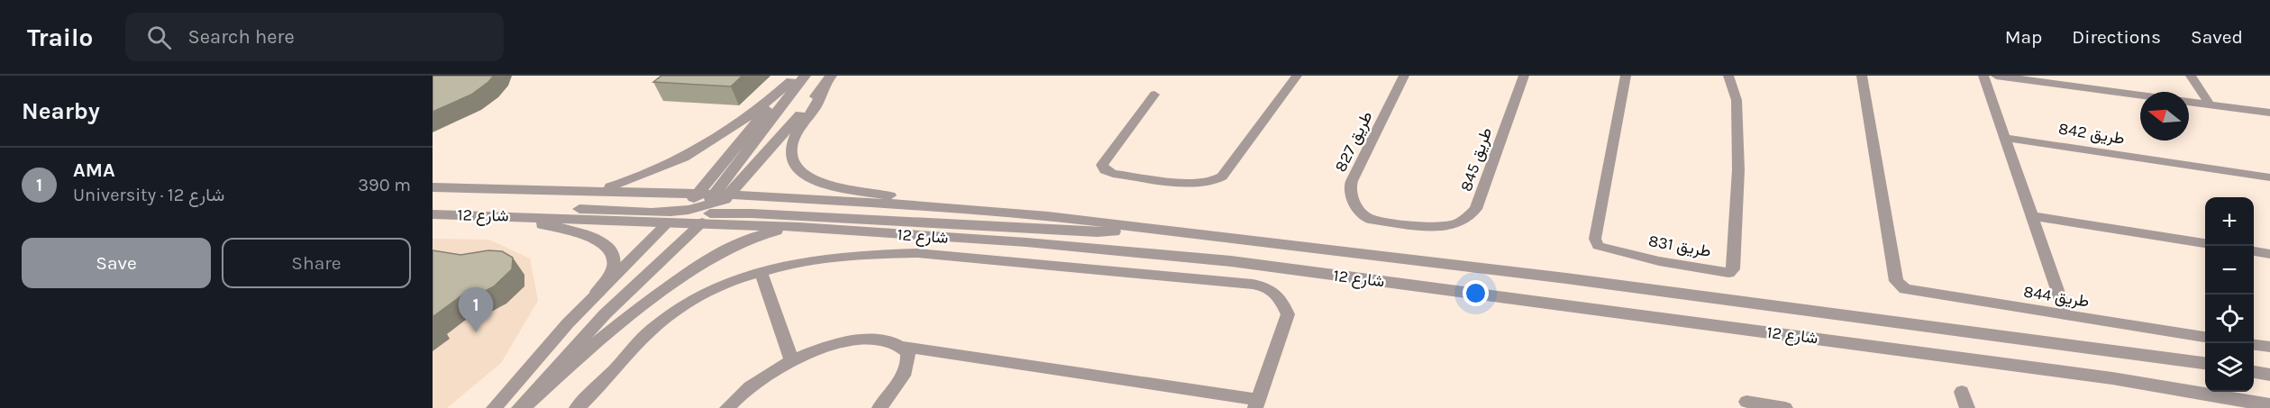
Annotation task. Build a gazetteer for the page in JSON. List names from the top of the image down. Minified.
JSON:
{"streets":{"street":["طريق 842","طريق 827","طريق 845","شارع 12","طريق 831","طريق 844"]},"crossings":[["طريق 827","طريق 845"]],"north":"left","page":{"header":"Trailo","search":"Search here","nav":["Map","Directions","Saved"],"heading":"Nearby","list":[{"mark":"1","name":"AMA","note":"University · شارع 12","value":"390 m"}],"map_buttons":["+","−"],"buttons":["Save","Share"],"pins":"1"}}
